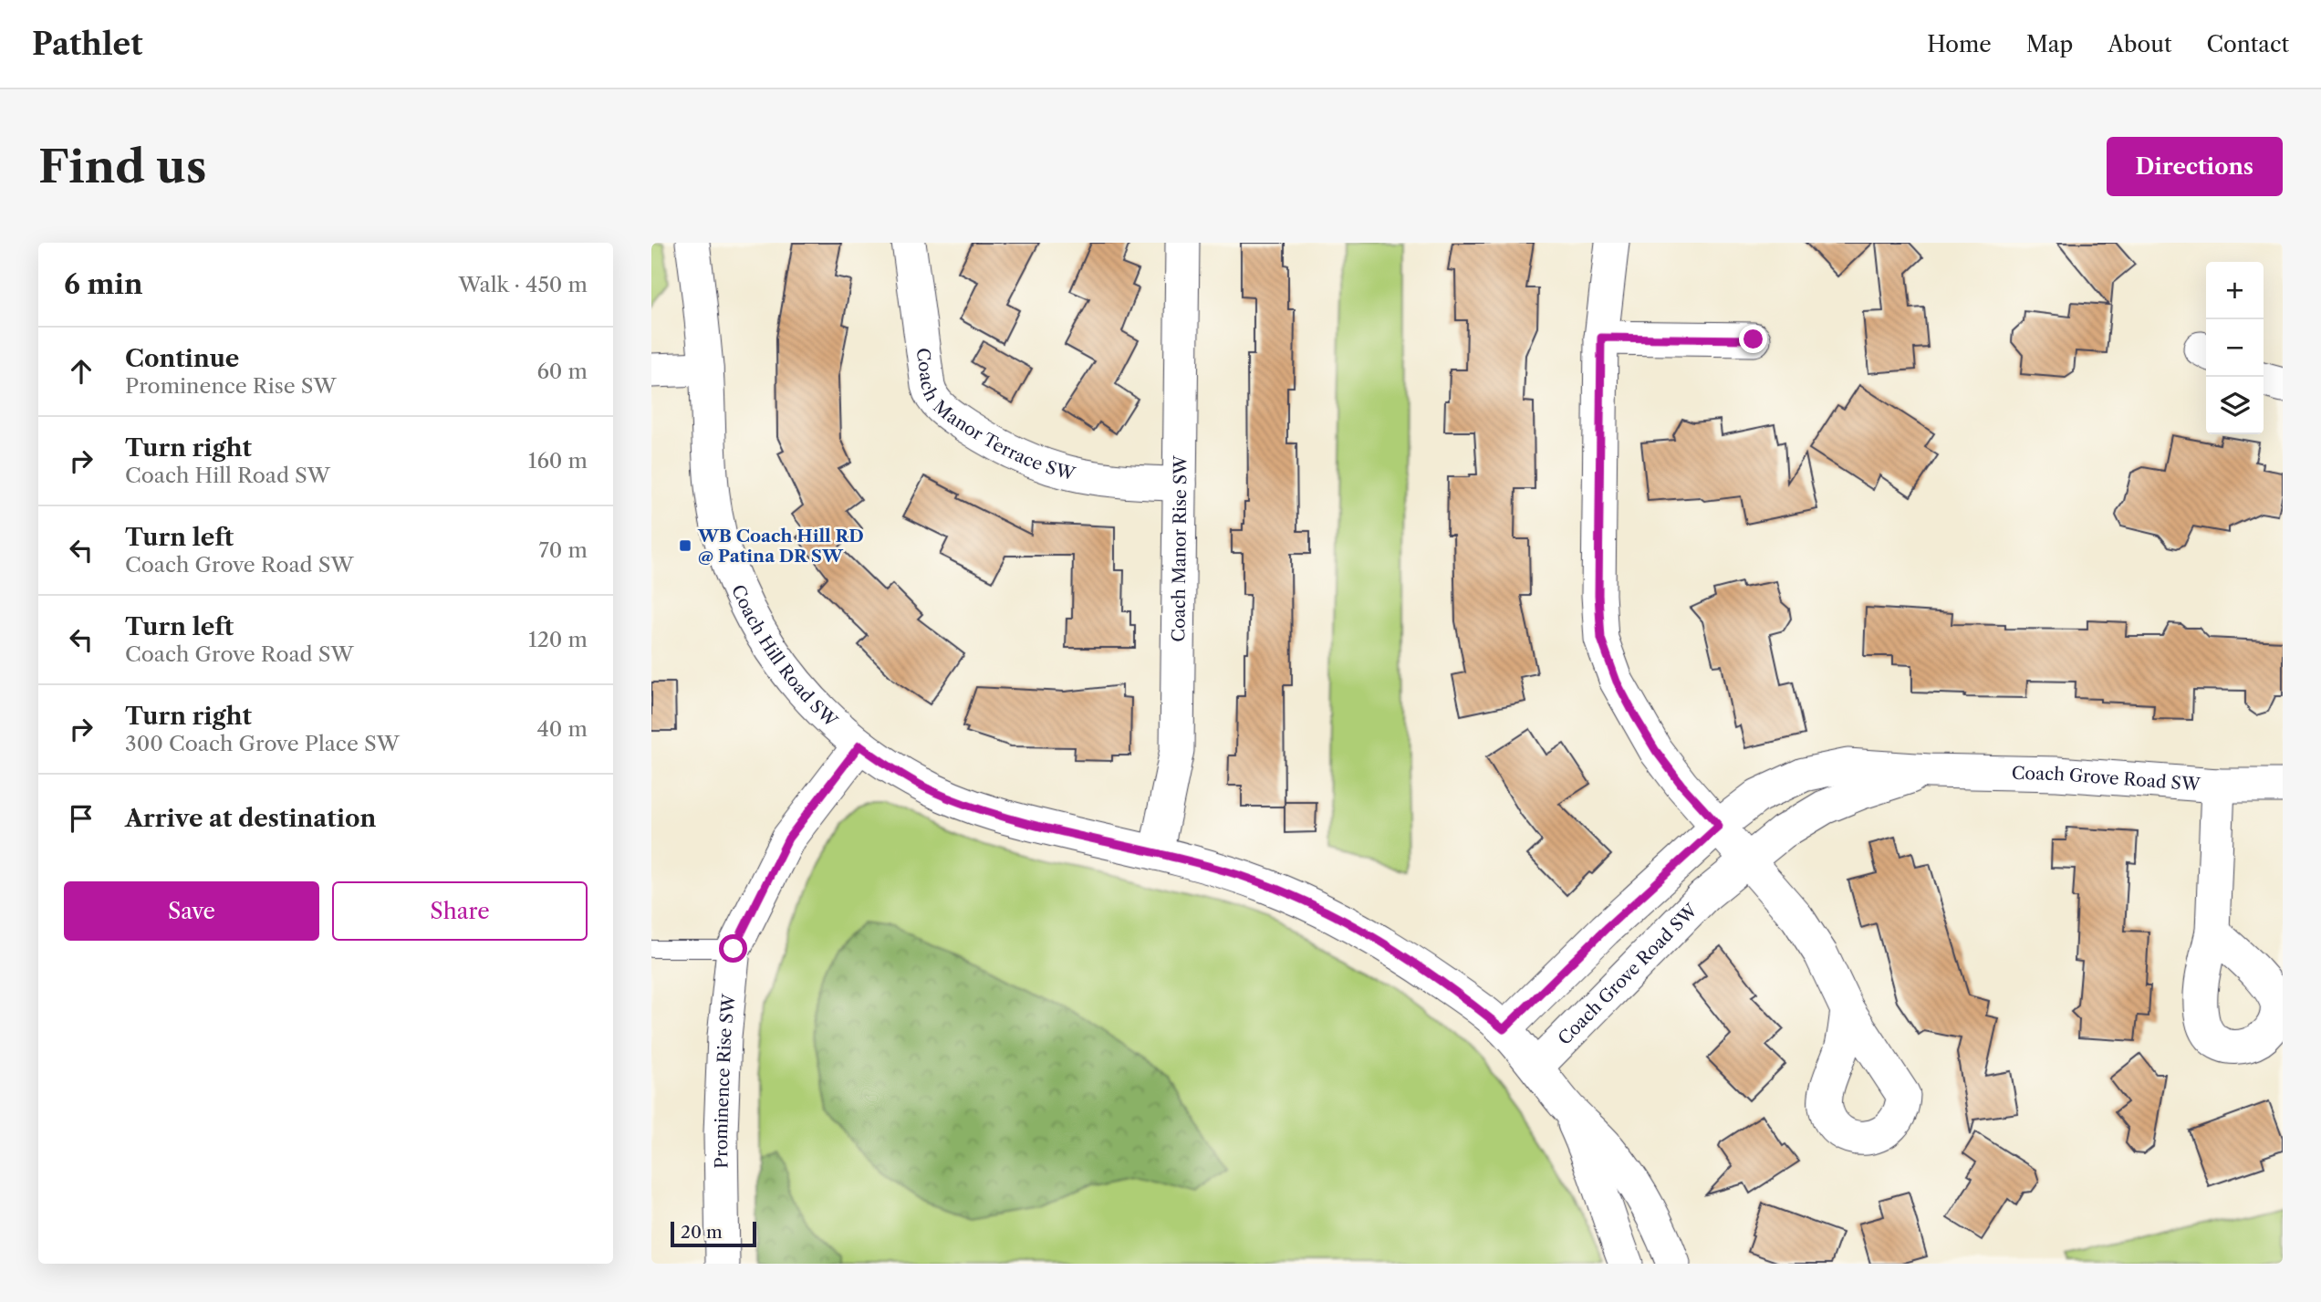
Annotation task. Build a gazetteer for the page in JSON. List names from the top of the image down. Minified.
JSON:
{"streets":{"street":["Coach Manor Terrace SW","Coach Manor Rise SW","Coach Hill Road SW","Coach Grove Road SW","Prominence Rise SW"]},"crossings":[["Coach Manor Terrace SW","Coach Manor Rise SW"],["Coach Manor Rise SW","Coach Hill Road SW"],["Coach Hill Road SW","Coach Grove Road SW"],["Coach Hill Road SW","Prominence Rise SW"]],"places":{"transit":["WB Coach Hill RD @ Patina DR SW"]},"scale_bar":"20 m","page":{"header":"Pathlet","nav":["Home","Map","About","Contact"],"buttons":["Directions",["Save","Share"]],"title":"Find us","heading":["6 min","Walk · 450 m"],"map_buttons":["+","−"],"list":[["Continue","Prominence Rise SW","60 m"],["Turn right","Coach Hill Road SW","160 m"],["Turn left","Coach Grove Road SW","70 m"],["Turn left","Coach Grove Road SW","120 m"],["Turn right","300 Coach Grove Place SW","40 m"],"Arrive at destination"],"scale":"20 m"}}
